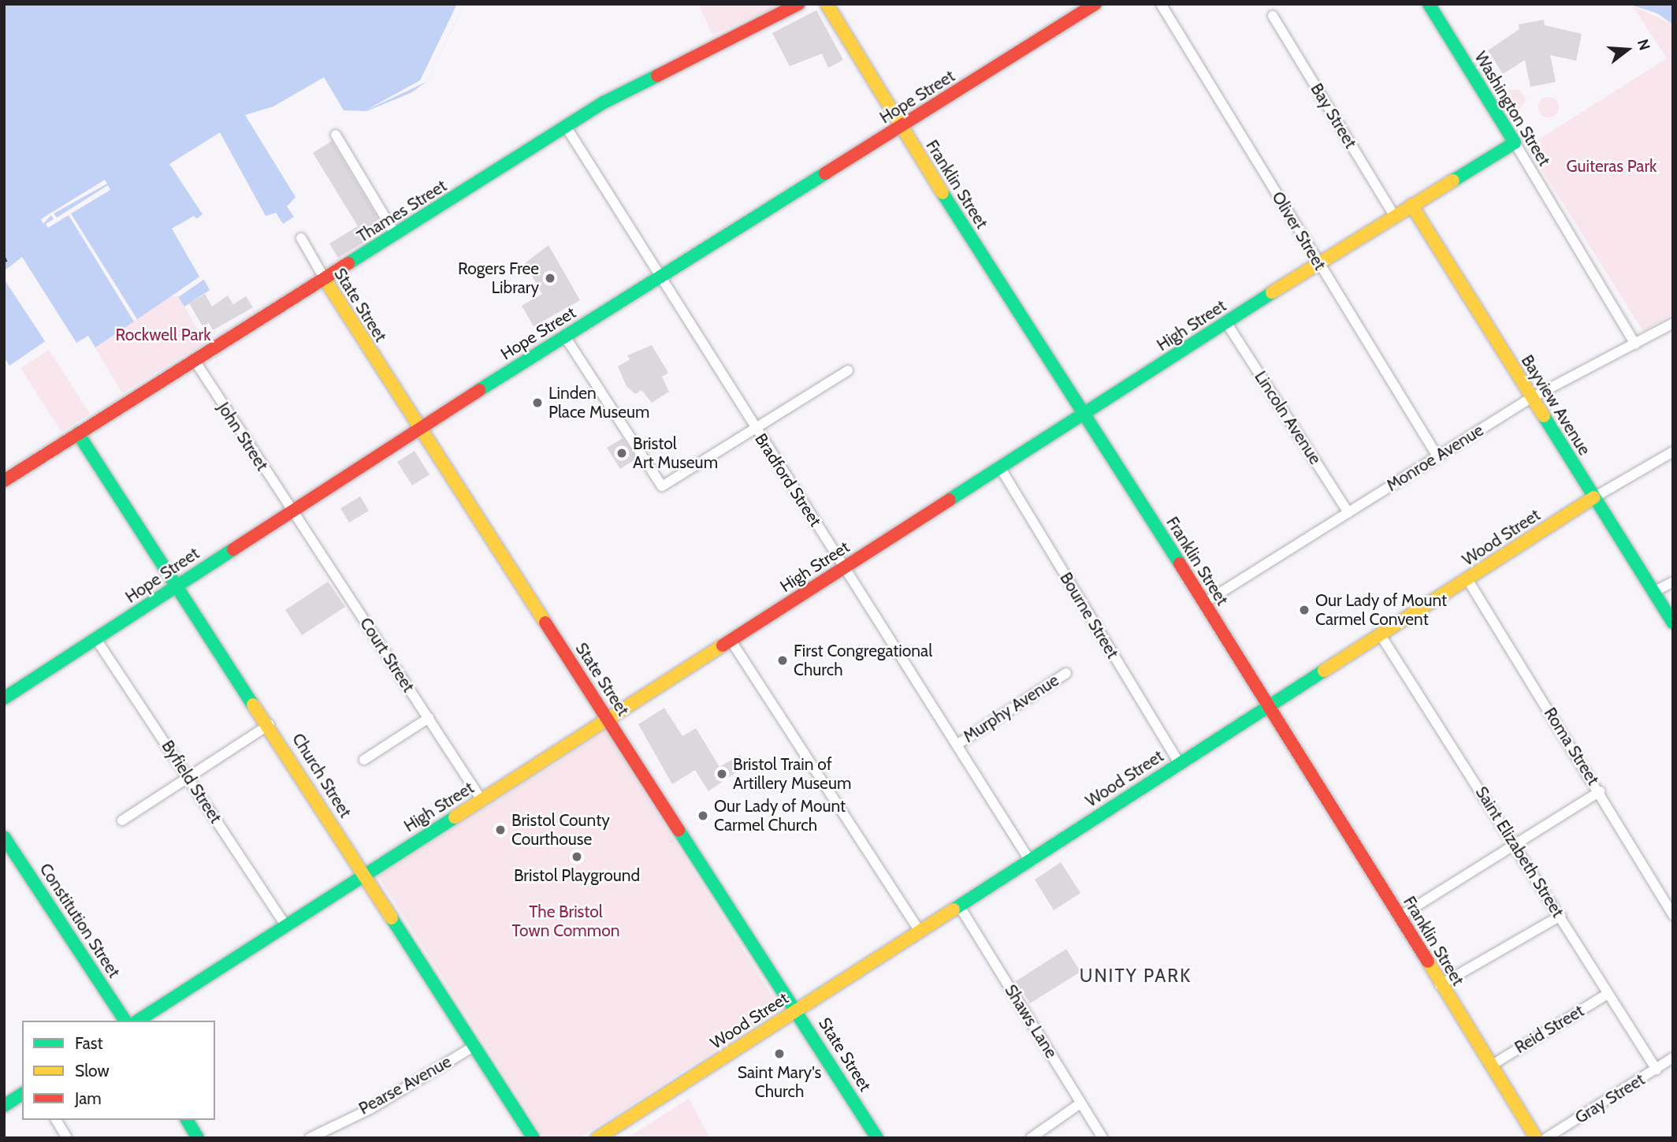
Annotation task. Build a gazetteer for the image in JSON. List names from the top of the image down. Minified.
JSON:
{"streets":{"street":["Hope Street","Washington Street","Bay Street","Franklin Street","Thames Street","Oliver Street","State Street","High Street","Bayview Avenue","Lincoln Avenue","John Street","Monroe Avenue","Bradford Street","Wood Street","Bourne Street","Court Street","Murphy Avenue","Roma Street","Church Street","Byfield Street","Saint Elizabeth Street","Constitution Street","Shaws Lane","Reid Street","Pearse Avenue","Gray Street"]},"crossings":[["Hope Street","Franklin Street"],["Hope Street","State Street"],["Hope Street","John Street"],["Hope Street","Bradford Street"],["Hope Street","Court Street"],["Hope Street","Church Street"],["Hope Street","Byfield Street"],["Washington Street","High Street"],["Washington Street","Monroe Avenue"],["Bay Street","High Street"],["Franklin Street","High Street"],["Franklin Street","Monroe Avenue"],["Franklin Street","Wood Street"],["Franklin Street","Reid Street"],["Thames Street","State Street"],["Thames Street","John Street"],["Thames Street","Bradford Street"],["Thames Street","Church Street"],["Oliver Street","High Street"],["Oliver Street","Monroe Avenue"],["State Street","High Street"],["State Street","Wood Street"],["High Street","Bayview Avenue"],["High Street","Lincoln Avenue"],["High Street","Bradford Street"],["High Street","Bourne Street"],["High Street","Court Street"],["High Street","Church Street"],["High Street","Byfield Street"],["Bayview Avenue","Monroe Avenue"],["Bayview Avenue","Wood Street"],["Lincoln Avenue","Monroe Avenue"],["John Street","Court Street"],["Bradford Street","Wood Street"],["Bradford Street","Murphy Avenue"],["Wood Street","Bourne Street"],["Wood Street","Roma Street"],["Wood Street","Saint Elizabeth Street"],["Wood Street","Shaws Lane"],["Church Street","Pearse Avenue"],["Saint Elizabeth Street","Reid Street"],["Saint Elizabeth Street","Gray Street"]],"districts":["UNITY PARK"],"parks":["Guiteras Park","Rockwell Park","The Bristol Town Common"],"places":["Rogers Free Library","Linden Place Museum","Bristol Art Museum","Our Lady of Mount Carmel Convent","First Congregational Church","Bristol Train of Artillery Museum","Our Lady of Mount Carmel Church","Bristol County Courthouse","Bristol Playground","Saint Mary's Church"],"legend":["Fast","Slow","Jam"],"north":"right"}
